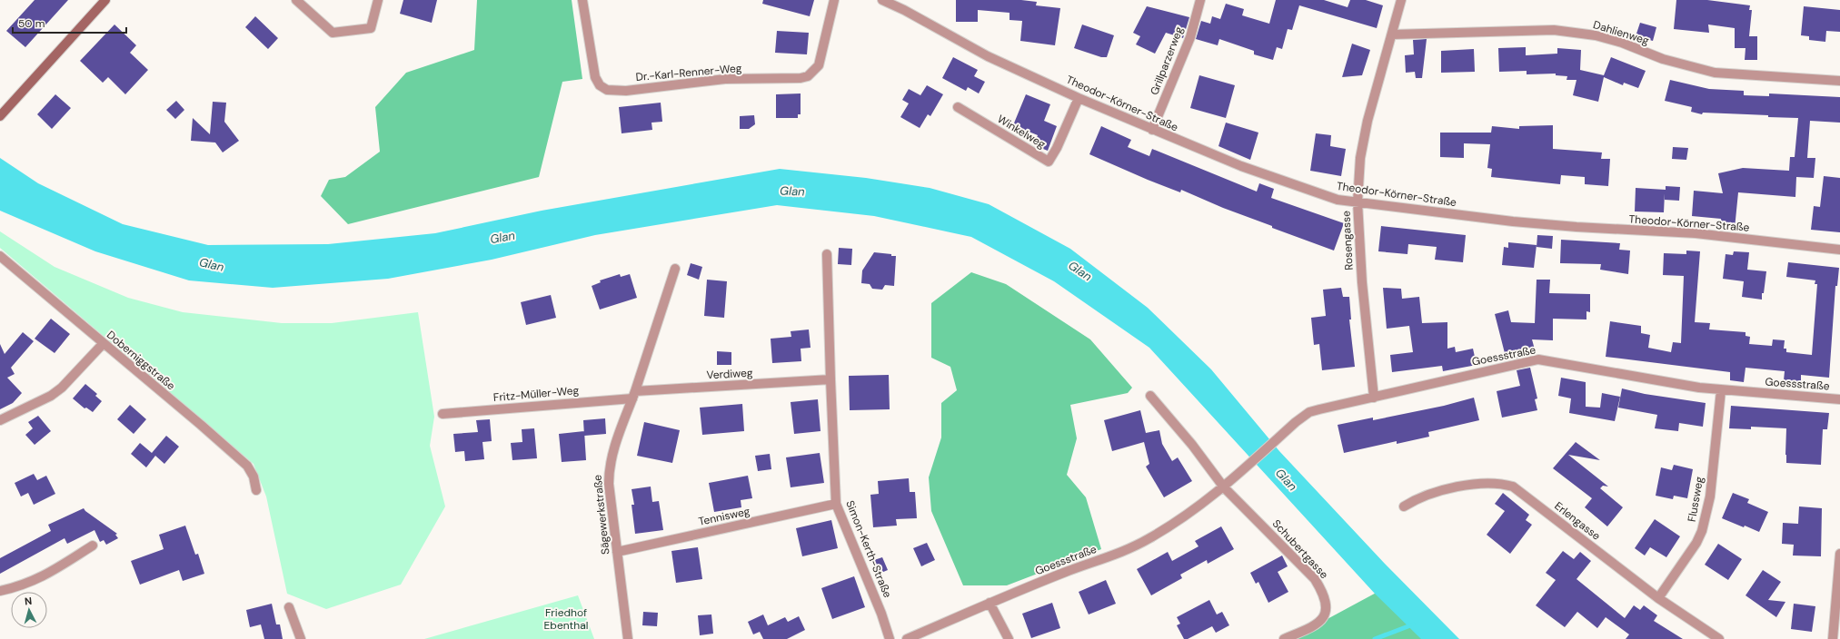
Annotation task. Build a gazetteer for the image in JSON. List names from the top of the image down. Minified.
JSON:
{"streets":{"street":["Dahlienweg","Grillparzerweg","Dr.-Karl-Renner-Weg","Theodor-Körner-Straße","Winkelweg","Rosengasse","Goessstraße","Doberniggstraße","Verdiweg","Fritz-Müller-Weg","Flussweg","Sägewerkstraße","Tennisweg","Erlengasse","Simon-Kerth-Straße","Schubertgasse"]},"crossings":[["Dahlienweg","Rosengasse"],["Grillparzerweg","Theodor-Körner-Straße"],["Theodor-Körner-Straße","Winkelweg"],["Theodor-Körner-Straße","Rosengasse"],["Rosengasse","Goessstraße"],["Goessstraße","Flussweg"],["Goessstraße","Schubertgasse"],["Verdiweg","Fritz-Müller-Weg"],["Verdiweg","Sägewerkstraße"],["Verdiweg","Simon-Kerth-Straße"],["Fritz-Müller-Weg","Sägewerkstraße"],["Flussweg","Erlengasse"],["Sägewerkstraße","Tennisweg"],["Tennisweg","Simon-Kerth-Straße"]],"water":["Glan"],"parks":["Friedhof Ebenthal"],"scale_bar":"50 m","north":"top"}
